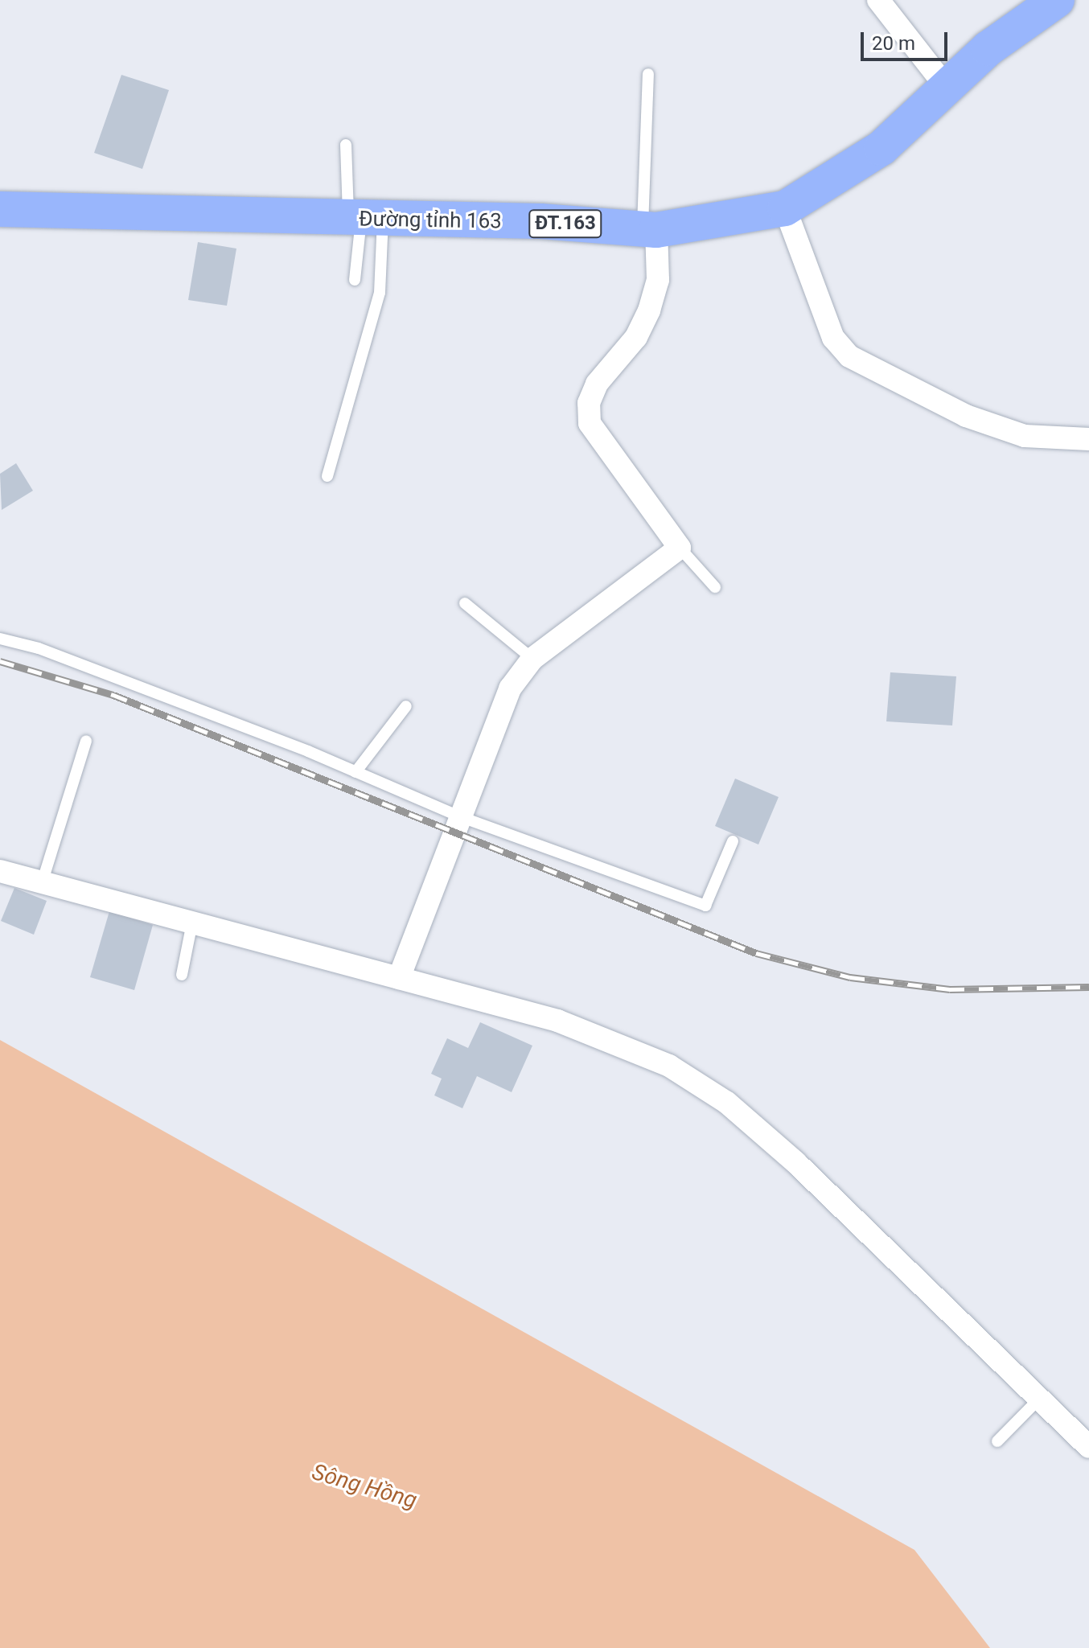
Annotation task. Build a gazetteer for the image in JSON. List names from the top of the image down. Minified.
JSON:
{"streets":{"main road":["Đường tỉnh 163","ĐT.163"]},"water":["Sông Hồng"],"scale_bar":"20 m"}
